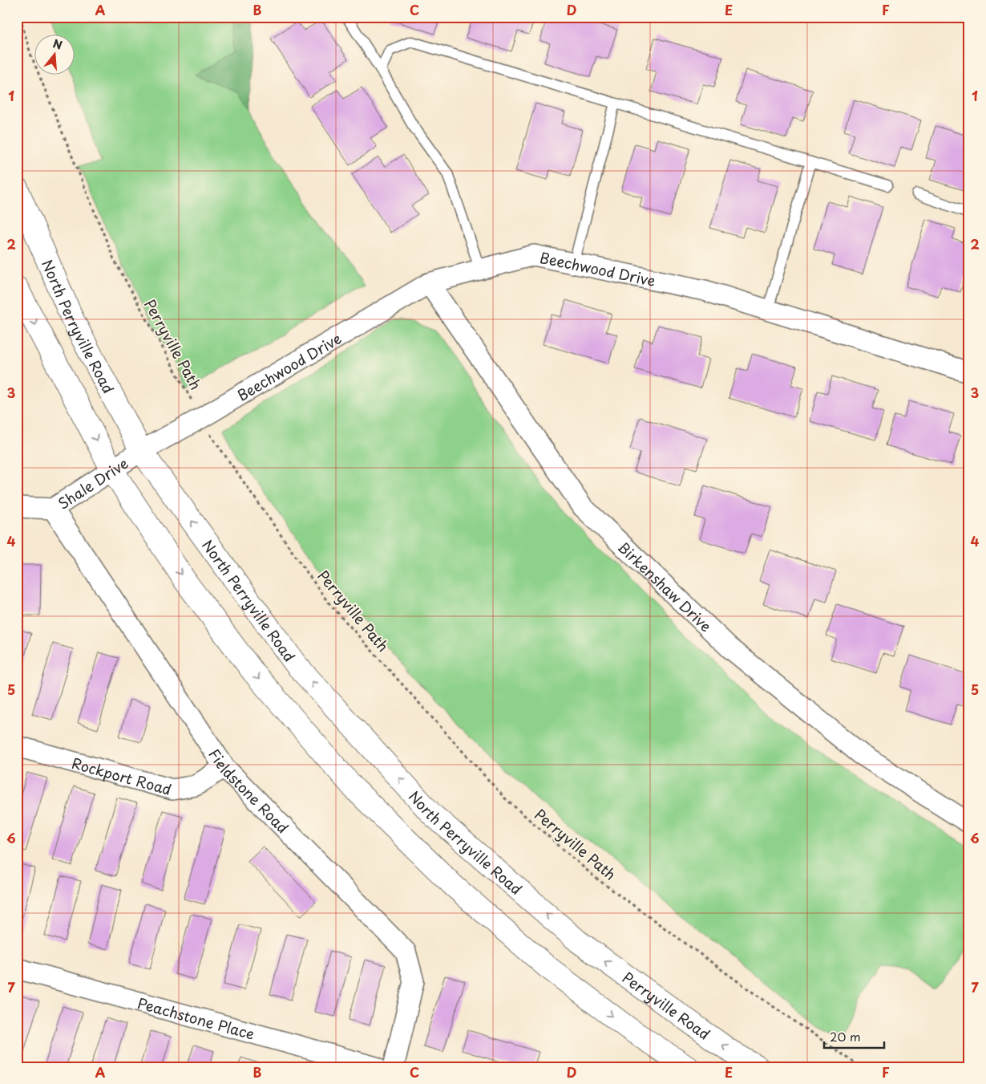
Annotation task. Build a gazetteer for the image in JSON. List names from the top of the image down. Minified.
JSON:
{"streets":{"main road":["North Perryville Road","Perryville Road"],"street":["Beechwood Drive","Shale Drive","Birkenshaw Drive","Rockport Road","Fieldstone Road","Peachstone Place"],"path":["Perryville Path"]},"crossings":[["Beechwood Drive","North Perryville Road"],["Beechwood Drive","Perryville Path"],["Beechwood Drive","Shale Drive"],["Beechwood Drive","Birkenshaw Drive"],["North Perryville Road","Shale Drive"],["North Perryville Road","Perryville Road"],["Shale Drive","Fieldstone Road"],["Rockport Road","Fieldstone Road"]],"scale_bar":"20 m","north":"top","grid":{"columns":["A","B","C","D","E","F"],"rows":["1","2","3","4","5","6","7"]}}
